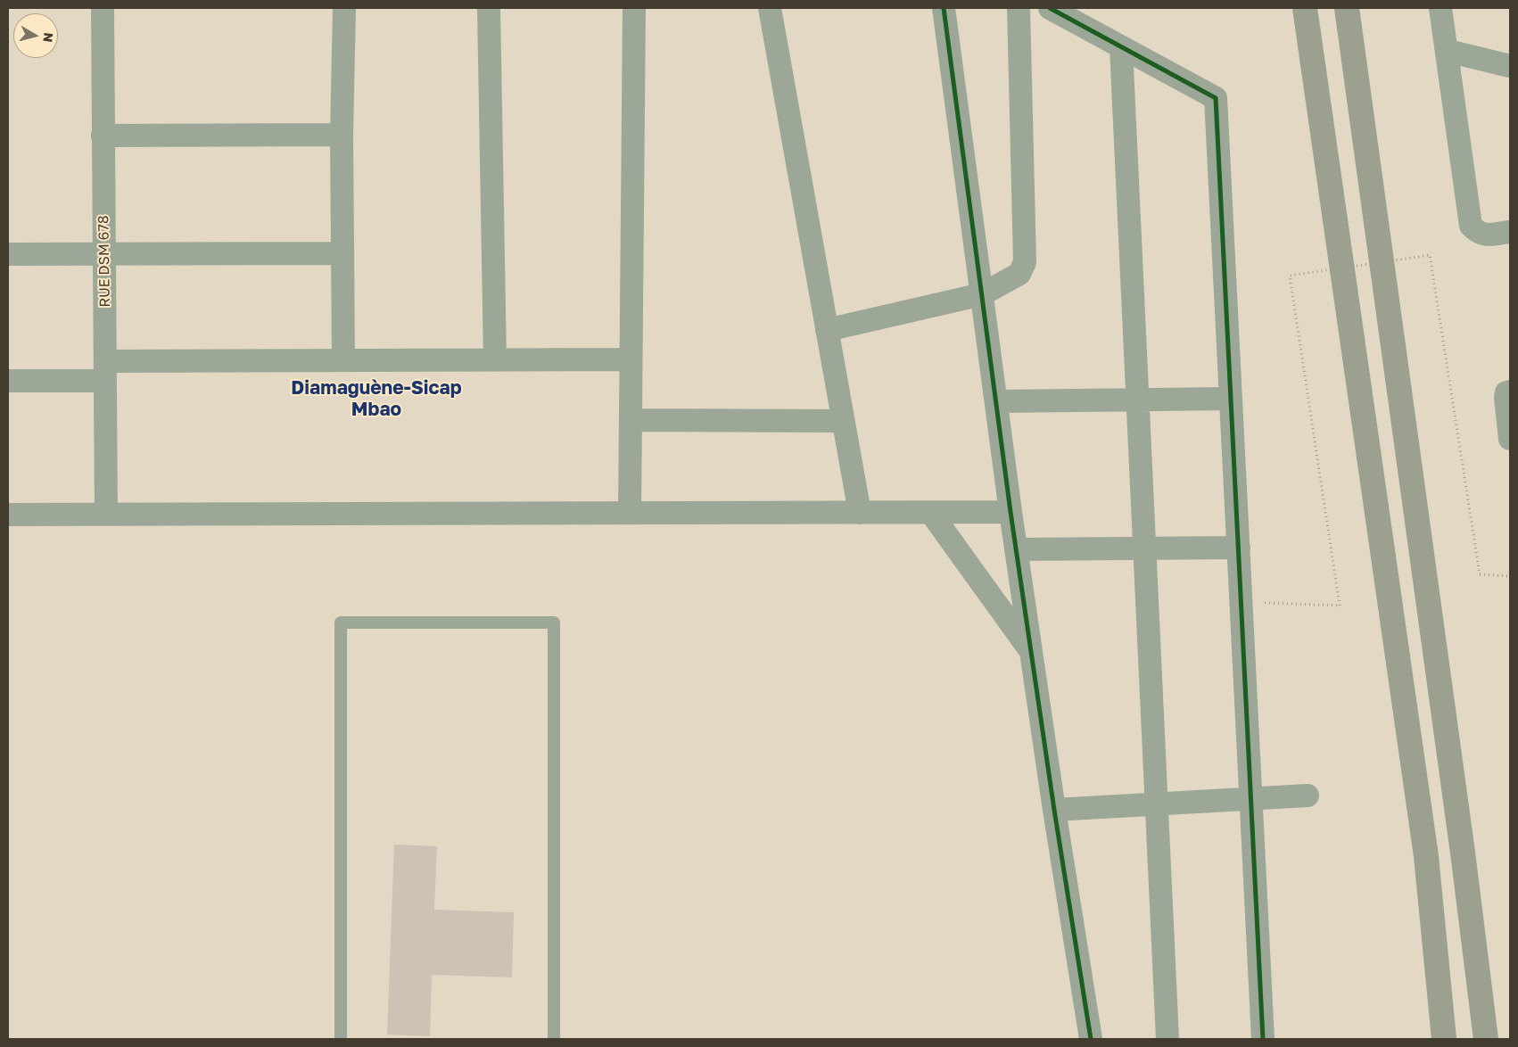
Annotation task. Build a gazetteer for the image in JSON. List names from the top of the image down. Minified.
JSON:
{"streets":{"street":["RUE DSM 678"]},"districts":["Diamaguène-Sicap Mbao"],"north":"right"}
